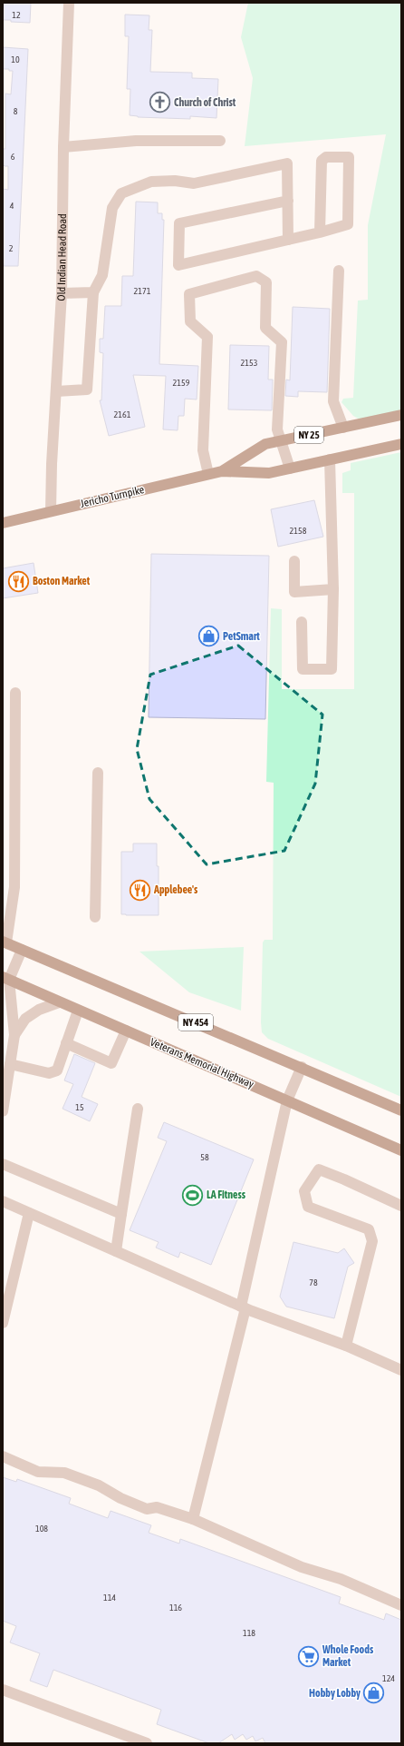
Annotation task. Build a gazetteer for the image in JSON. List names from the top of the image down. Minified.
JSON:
{"streets":{"main road":["NY 25","Jericho Turnpike","NY 454","Veterans Memorial Highway"],"street":["Old Indian Head Road"]},"crossings":[["Old Indian Head Road","Jericho Turnpike"]],"places":{"church":["Church of Christ"],"restaurant":["Boston Market","Applebee's"],"shop":["PetSmart","Hobby Lobby"],"sports":["LA Fitness"],"supermarket":["Whole Foods Market"]},"house_numbers":["12","10","8","6","4","2","2171","2153","2159","2161","2158","15","58","78","108","114","116","118","124"]}
